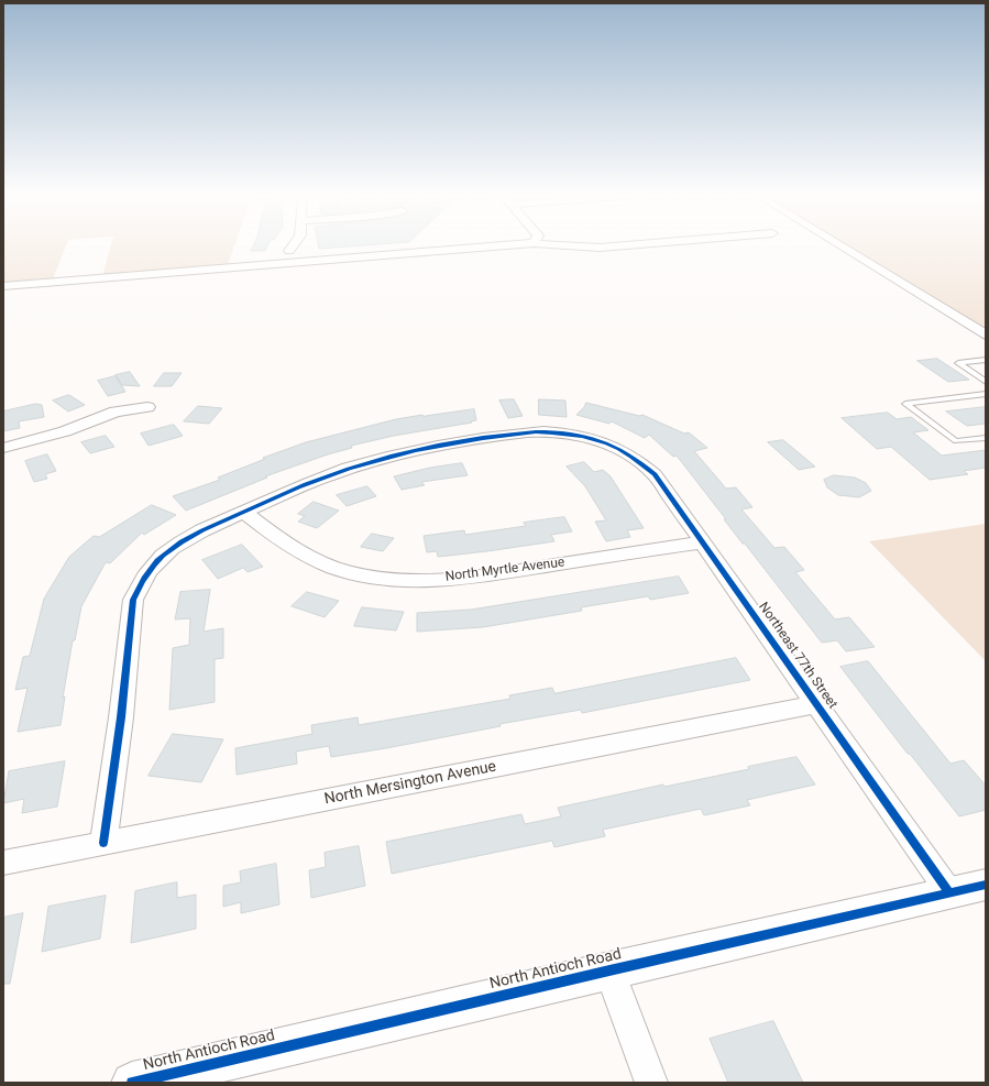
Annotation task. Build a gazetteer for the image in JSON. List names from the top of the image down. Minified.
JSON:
{"streets":{"street":["North Myrtle Avenue","Northeast 77th Street","North Mersington Avenue","North Antioch Road"]},"crossings":[["North Myrtle Avenue","Northeast 77th Street"],["Northeast 77th Street","North Mersington Avenue"],["Northeast 77th Street","North Antioch Road"]]}
